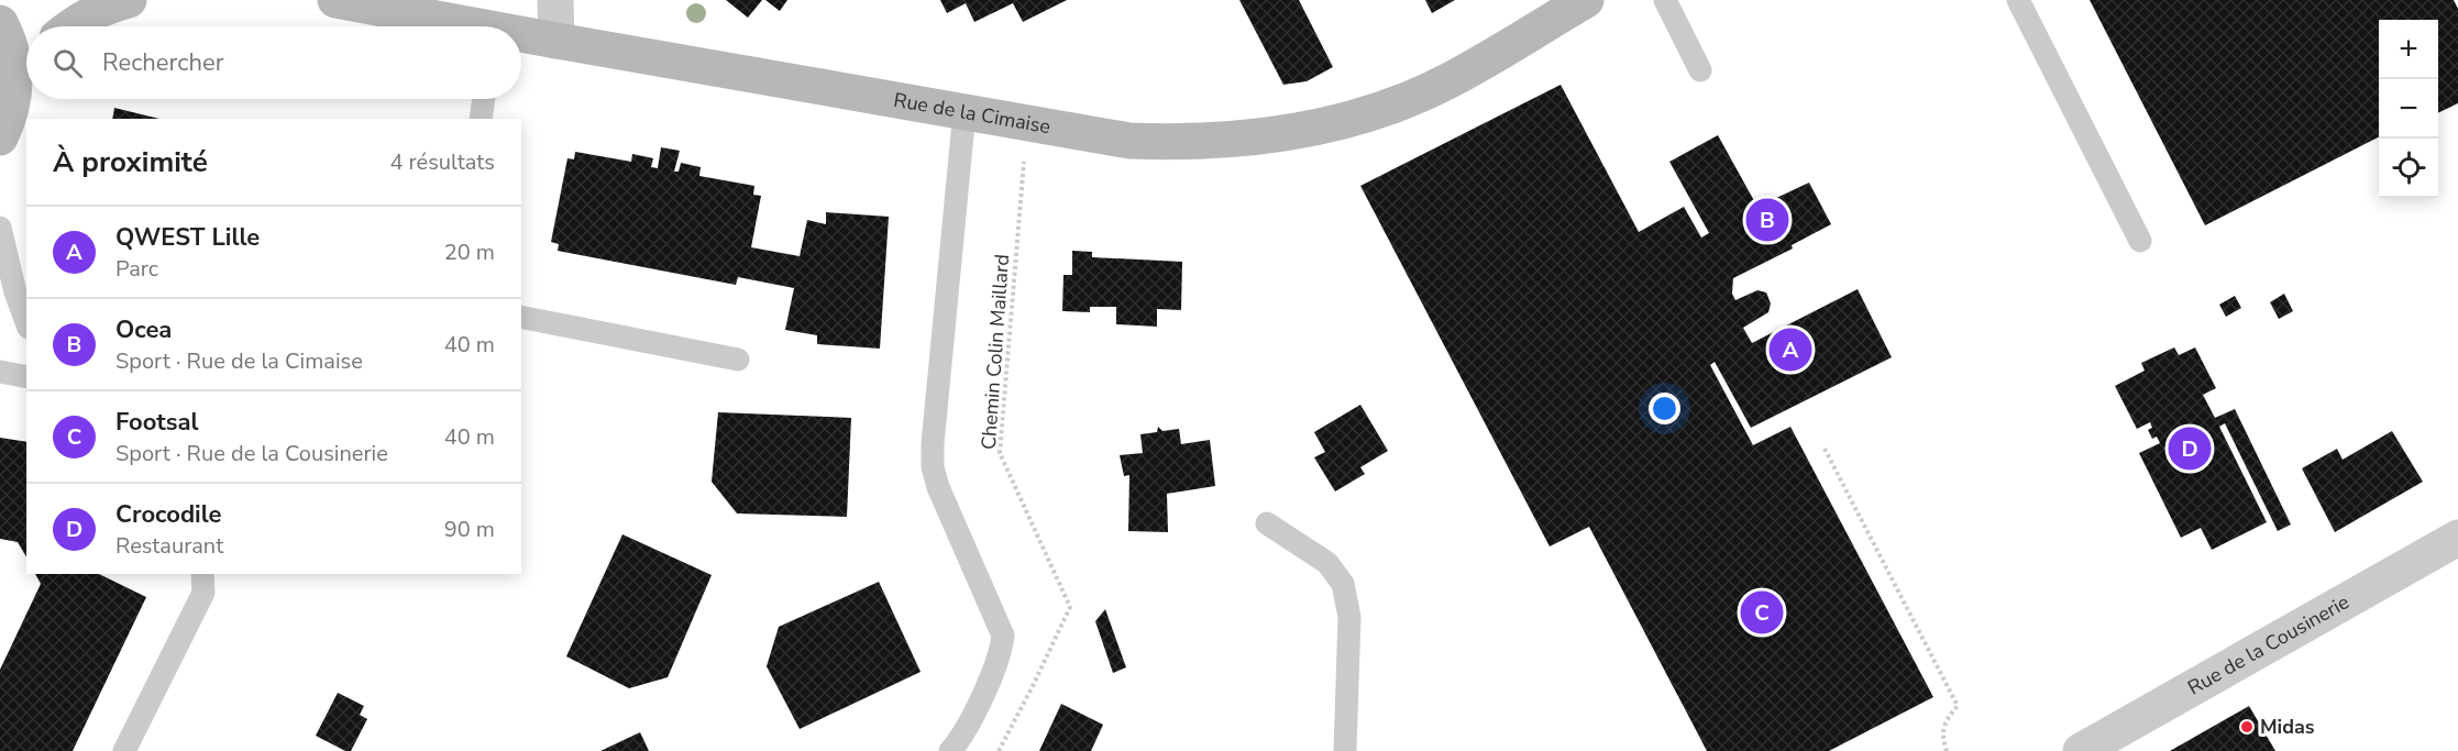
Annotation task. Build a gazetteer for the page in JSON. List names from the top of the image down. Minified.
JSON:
{"streets":{"street":["Rue de la Cimaise","Rue de la Cousinerie"],"path":["Chemin Colin Maillard"]},"crossings":[["Rue de la Cimaise","Chemin Colin Maillard"]],"places":["Midas"],"page":{"map_buttons":["+","−"],"search":"Rechercher","heading":["À proximité","4 résultats"],"pins":["B","A","D","C"],"list":[{"mark":"A","name":"QWEST Lille","note":"Parc","value":"20 m"},{"mark":"B","name":"Ocea","note":"Sport · Rue de la Cimaise","value":"40 m"},{"mark":"C","name":"Footsal","note":"Sport · Rue de la Cousinerie","value":"40 m"},{"mark":"D","name":"Crocodile","note":"Restaurant","value":"90 m"}]}}
